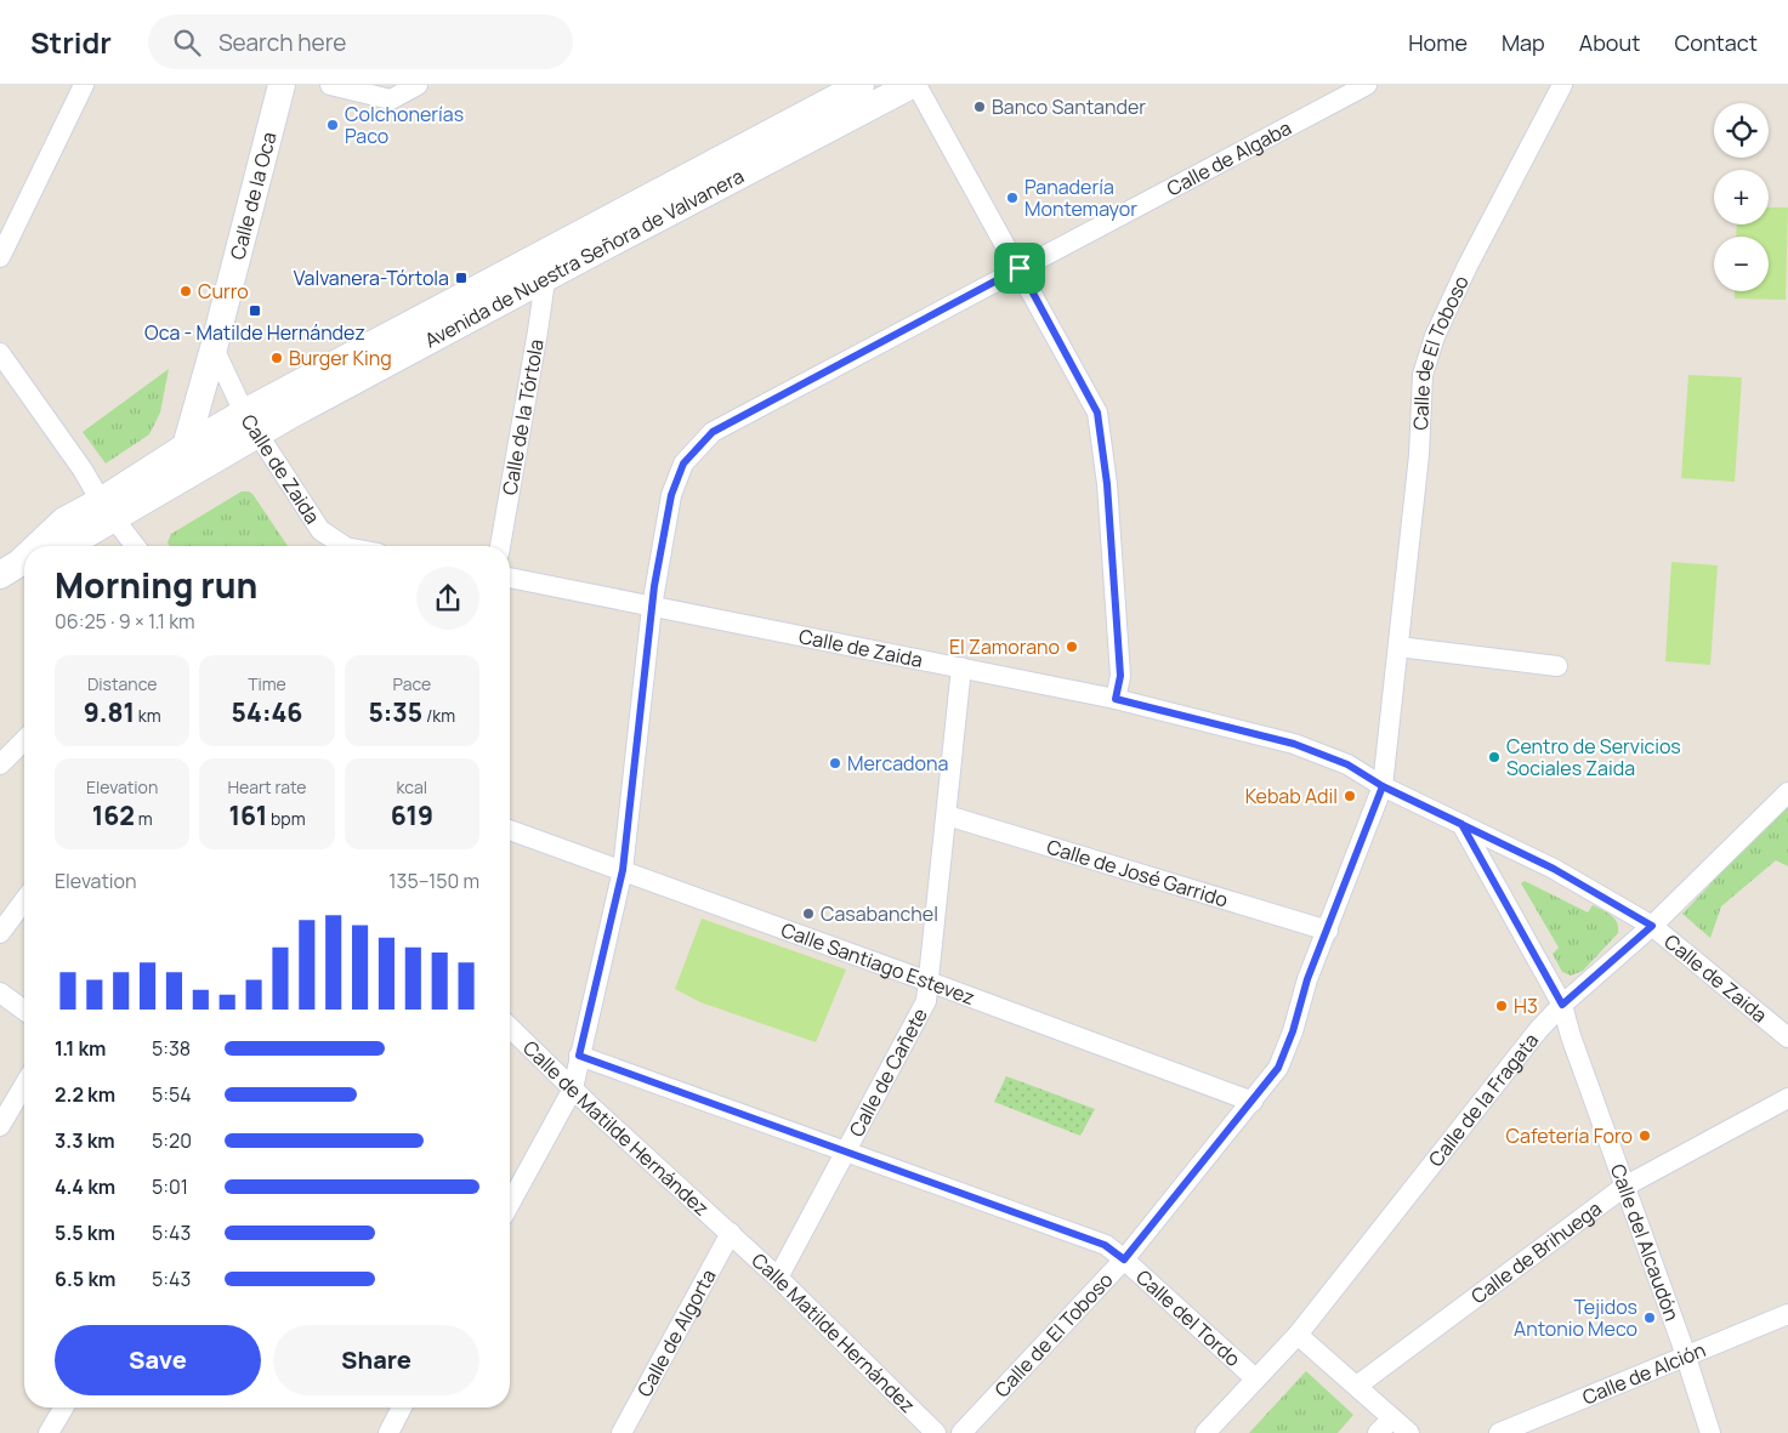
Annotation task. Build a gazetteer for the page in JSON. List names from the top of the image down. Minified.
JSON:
{"streets":{"main road":["Calle de la Oca","Avenida de Nuestra Señora de Valvanera"],"street":["Calle de Algaba","Calle de El Toboso","Calle de la Tórtola","Calle de Zaida","Calle de José Garrido","Calle Santiago Estevez","Calle de Cañete","Calle de la Fragata","Calle de Matilde Hernández","Calle del Alcaudón","Calle de Brihuega","Calle del Tordo","Calle de Algorta","Calle Matilde Hernández","Calle de Alción"]},"crossings":[["Calle de Algaba","Calle de Zaida"],["Calle de Algaba","Calle Santiago Estevez"],["Calle de Algaba","Calle de Matilde Hernández"],["Calle de Algaba","Calle del Tordo"],["Calle de la Oca","Calle de Zaida"],["Avenida de Nuestra Señora de Valvanera","Calle de la Tórtola"],["Avenida de Nuestra Señora de Valvanera","Calle de Zaida"],["Calle de El Toboso","Calle de Zaida"],["Calle de El Toboso","Calle de José Garrido"],["Calle de El Toboso","Calle Santiago Estevez"],["Calle de El Toboso","Calle del Tordo"],["Calle de Zaida","Calle de Cañete"],["Calle de Zaida","Calle de la Fragata"],["Calle de Zaida","Calle del Alcaudón"],["Calle de José Garrido","Calle de Cañete"],["Calle Santiago Estevez","Calle de Cañete"],["Calle de Cañete","Calle del Tordo"],["Calle de Cañete","Calle Matilde Hernández"],["Calle de la Fragata","Calle del Alcaudón"],["Calle de la Fragata","Calle del Tordo"],["Calle de Matilde Hernández","Calle de Algorta"],["Calle de Matilde Hernández","Calle Matilde Hernández"],["Calle del Alcaudón","Calle de Brihuega"],["Calle del Alcaudón","Calle de Alción"],["Calle de Algorta","Calle Matilde Hernández"]],"places":{"other":["Banco Santander","Colchonerías Paco","Panadería Montemayor","Curro","Burger King","El Zamorano","Centro de Servicios Sociales Zaida","Mercadona","Kebab Adil","Casabanchel","H3","Cafetería Foro","Tejidos Antonio Meco"],"transit":["Valvanera-Tórtola","Oca - Matilde Hernández"]},"page":{"header":"Stridr","search":"Search here","nav":["Home","Map","About","Contact"],"map_buttons":["+","−"],"heading":["Morning run","06:25 · 9 × 1.1 km"],"stats":[["Distance","9.81 km"],["Time","54:46"],["Pace","5:35 /km"],["Elevation","162 m"],["Heart rate","161 bpm"],["kcal","619"]],"chart":["Elevation","135–150 m"],"list":[{"name":"1.1 km","note":"5:38"},{"name":"2.2 km","note":"5:54"},{"name":"3.3 km","note":"5:20"},{"name":"4.4 km","note":"5:01"},{"name":"5.5 km","note":"5:43"},{"name":"6.5 km","note":"5:43"}],"buttons":["Save","Share"]}}
